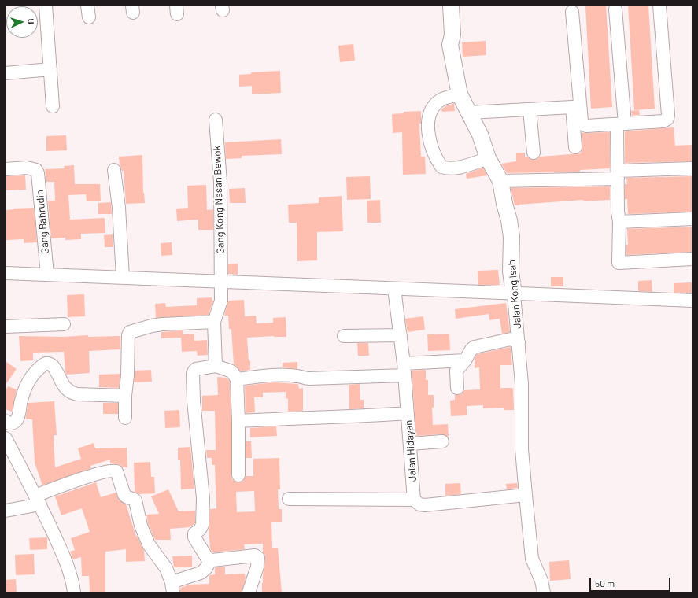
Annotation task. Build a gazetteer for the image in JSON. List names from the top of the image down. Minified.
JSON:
{"streets":{"street":["Gang Kong Nasan Bewok","Gang Bahrudin","Jalan Kong Isah","Jalan Hidayan"]},"scale_bar":"50 m","north":"right"}
